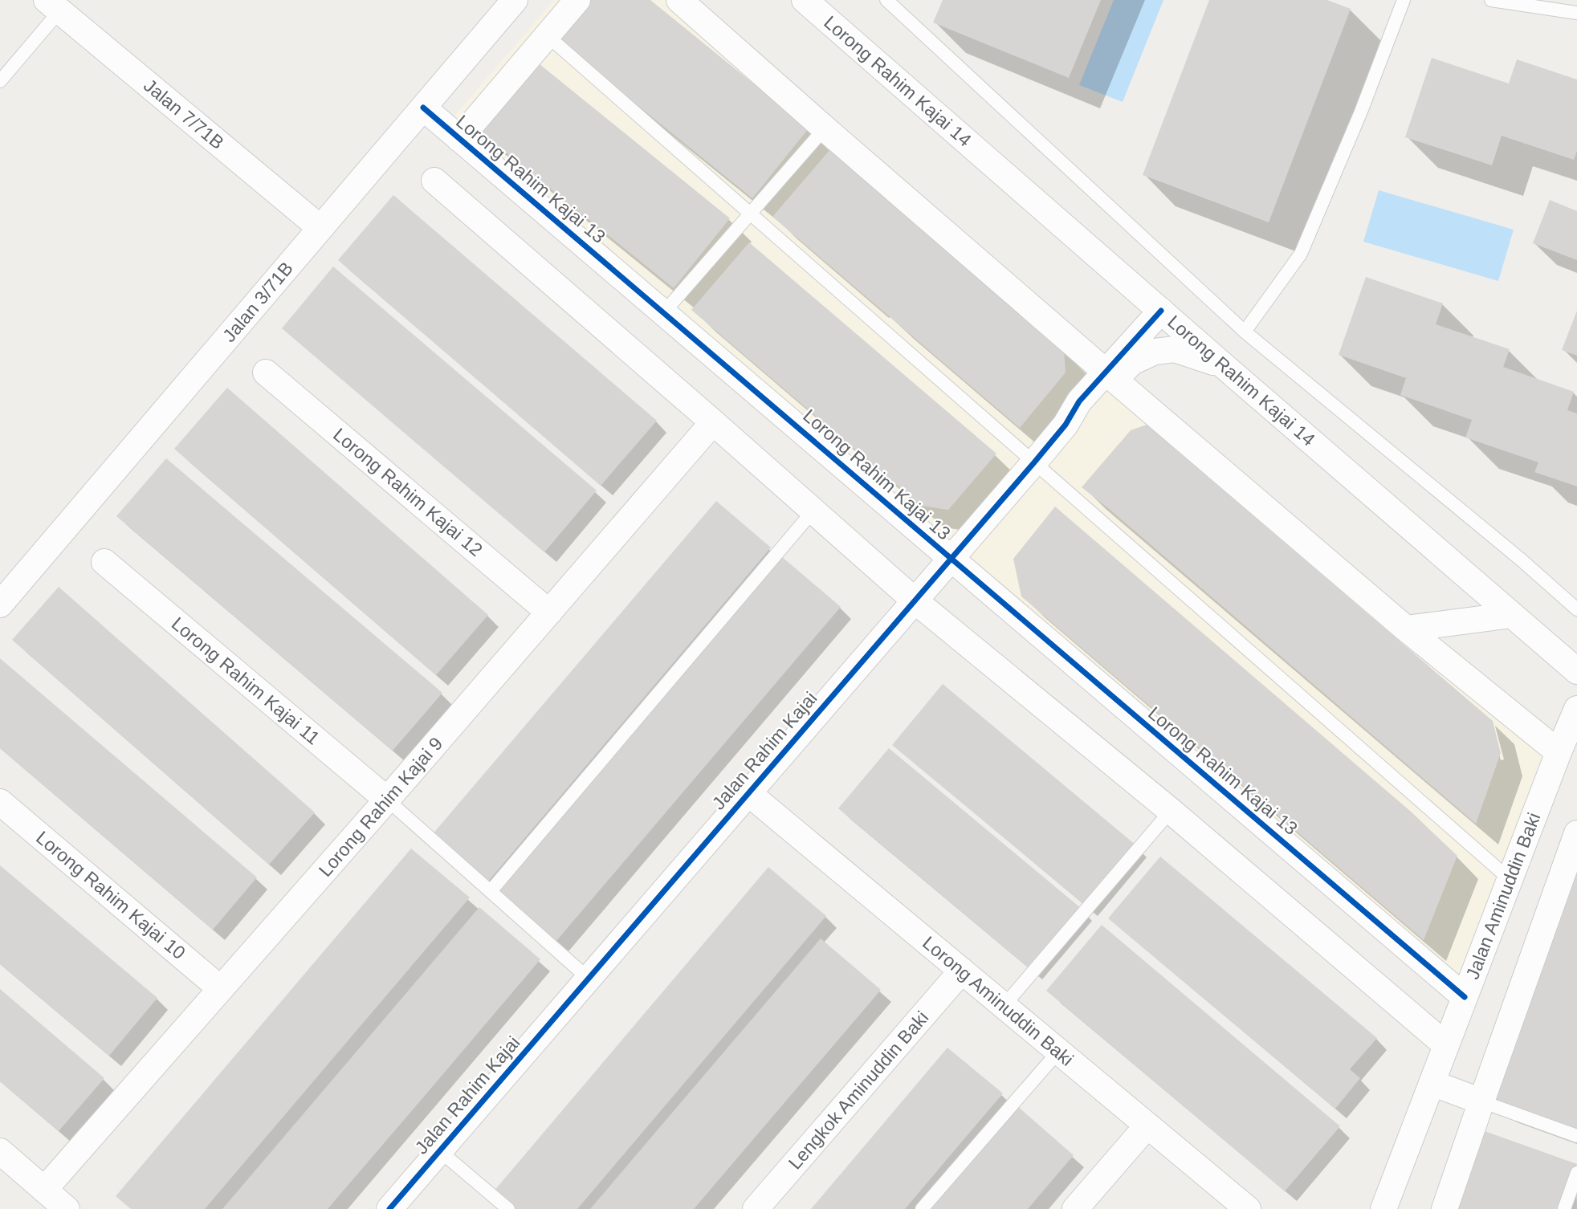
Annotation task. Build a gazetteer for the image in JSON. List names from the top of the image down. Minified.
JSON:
{"streets":{"street":["Lorong Rahim Kajai 14","Jalan 7/71B","Lorong Rahim Kajai 13","Jalan 3/71B","Lorong Rahim Kajai 12","Lorong Rahim Kajai 11","Jalan Rahim Kajai","Lorong Rahim Kajai 9","Lorong Rahim Kajai 10","Jalan Aminuddin Baki","Lorong Aminuddin Baki","Lengkok Aminuddin Baki"]},"crossings":[["Jalan 7/71B","Jalan 3/71B"],["Lorong Rahim Kajai 13","Jalan 3/71B"],["Lorong Rahim Kajai 13","Jalan Rahim Kajai"],["Lorong Rahim Kajai 13","Jalan Aminuddin Baki"],["Lorong Rahim Kajai 12","Lorong Rahim Kajai 9"],["Lorong Rahim Kajai 11","Lorong Rahim Kajai 9"],["Jalan Rahim Kajai","Lorong Aminuddin Baki"],["Lorong Rahim Kajai 9","Lorong Rahim Kajai 10"],["Lorong Aminuddin Baki","Lengkok Aminuddin Baki"]]}
